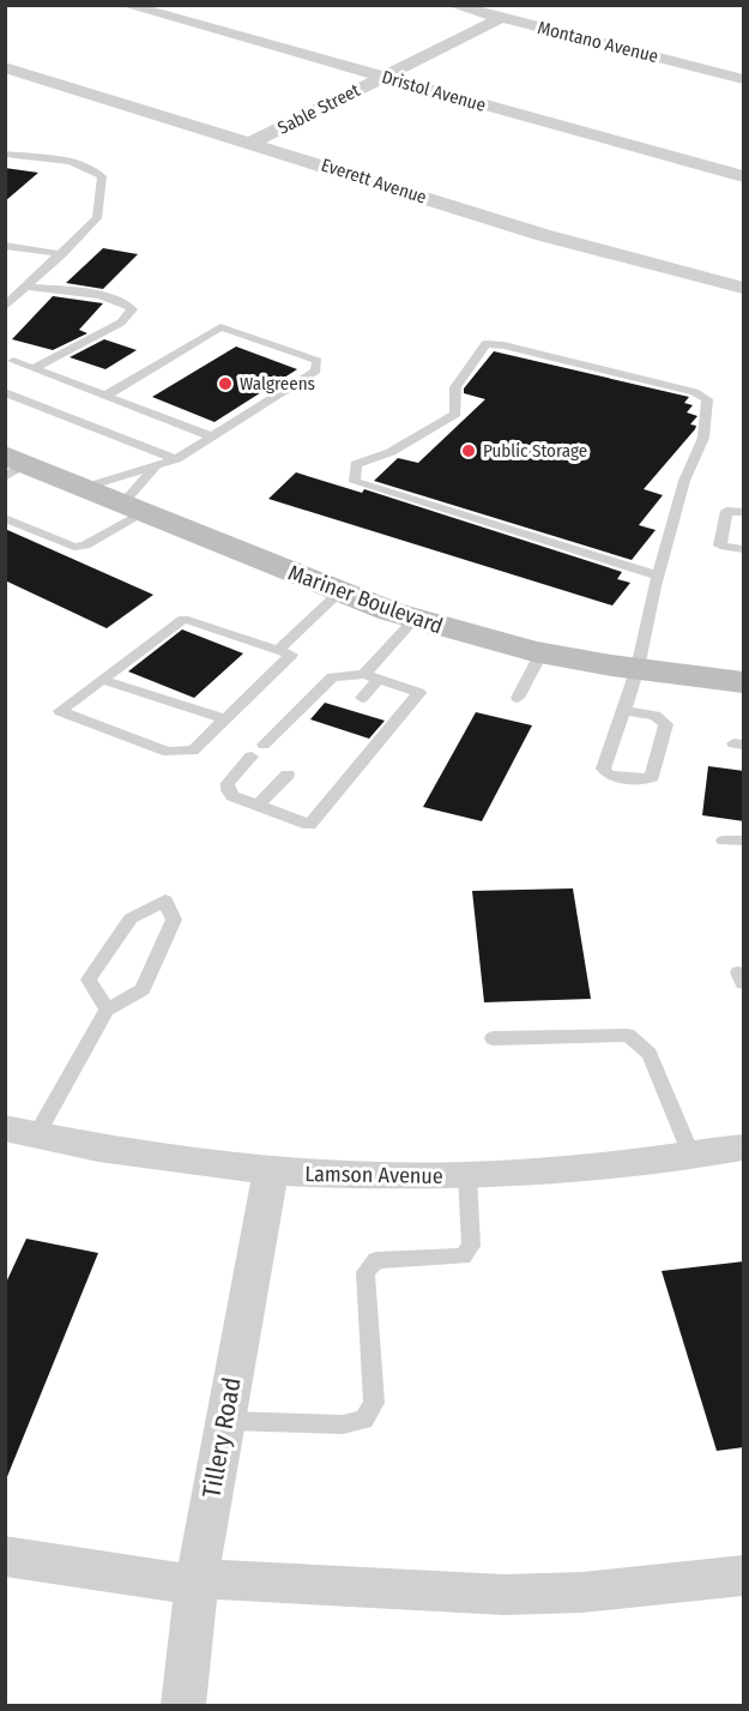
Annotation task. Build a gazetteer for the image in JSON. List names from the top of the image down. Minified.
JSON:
{"streets":{"main road":["Mariner Boulevard"],"street":["Montano Avenue","Dristol Avenue","Sable Street","Everett Avenue","Lamson Avenue","Tillery Road"]},"crossings":[["Montano Avenue","Sable Street"],["Dristol Avenue","Sable Street"],["Sable Street","Everett Avenue"],["Lamson Avenue","Tillery Road"]],"places":["Walgreens","Public Storage"]}
